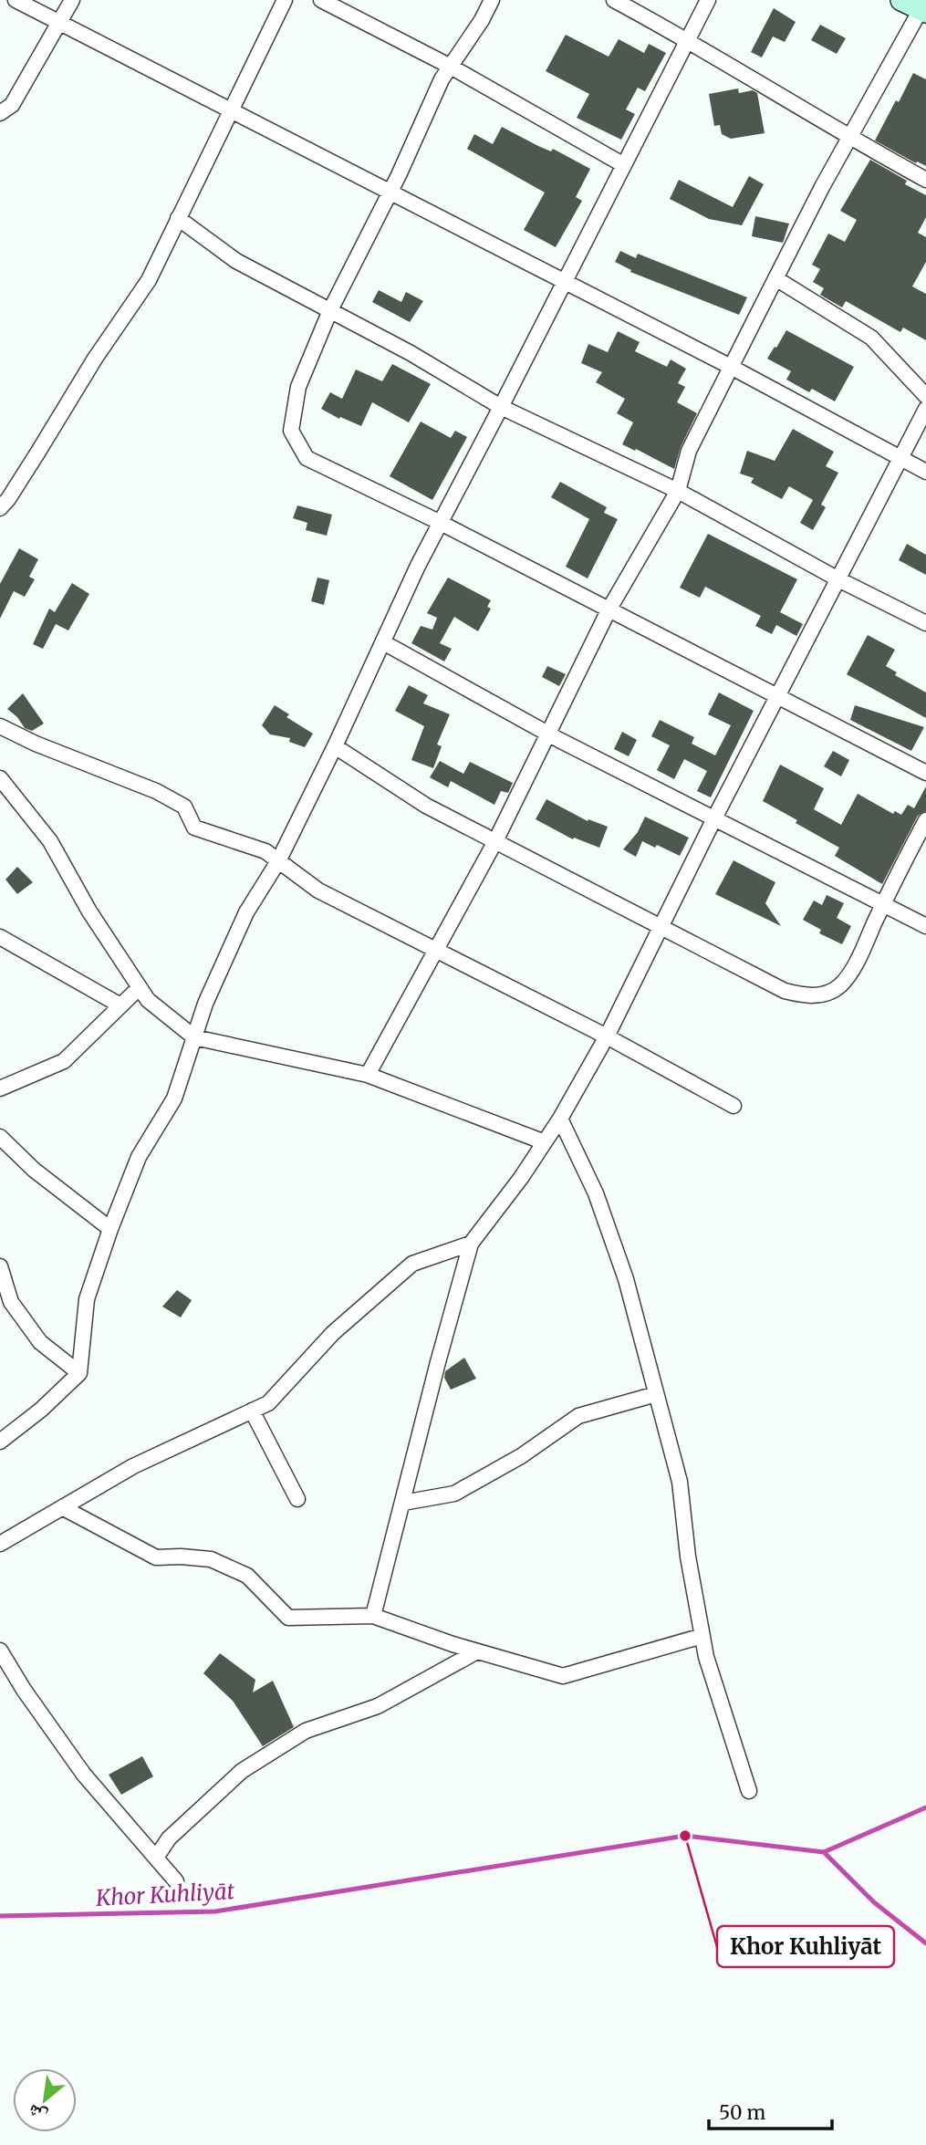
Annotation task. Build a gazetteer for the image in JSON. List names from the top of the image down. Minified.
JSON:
{"water":["Khor Kuhliyāt"],"places":["Khor Kuhliyāt"],"scale_bar":"50 m","north":"bottom left"}
